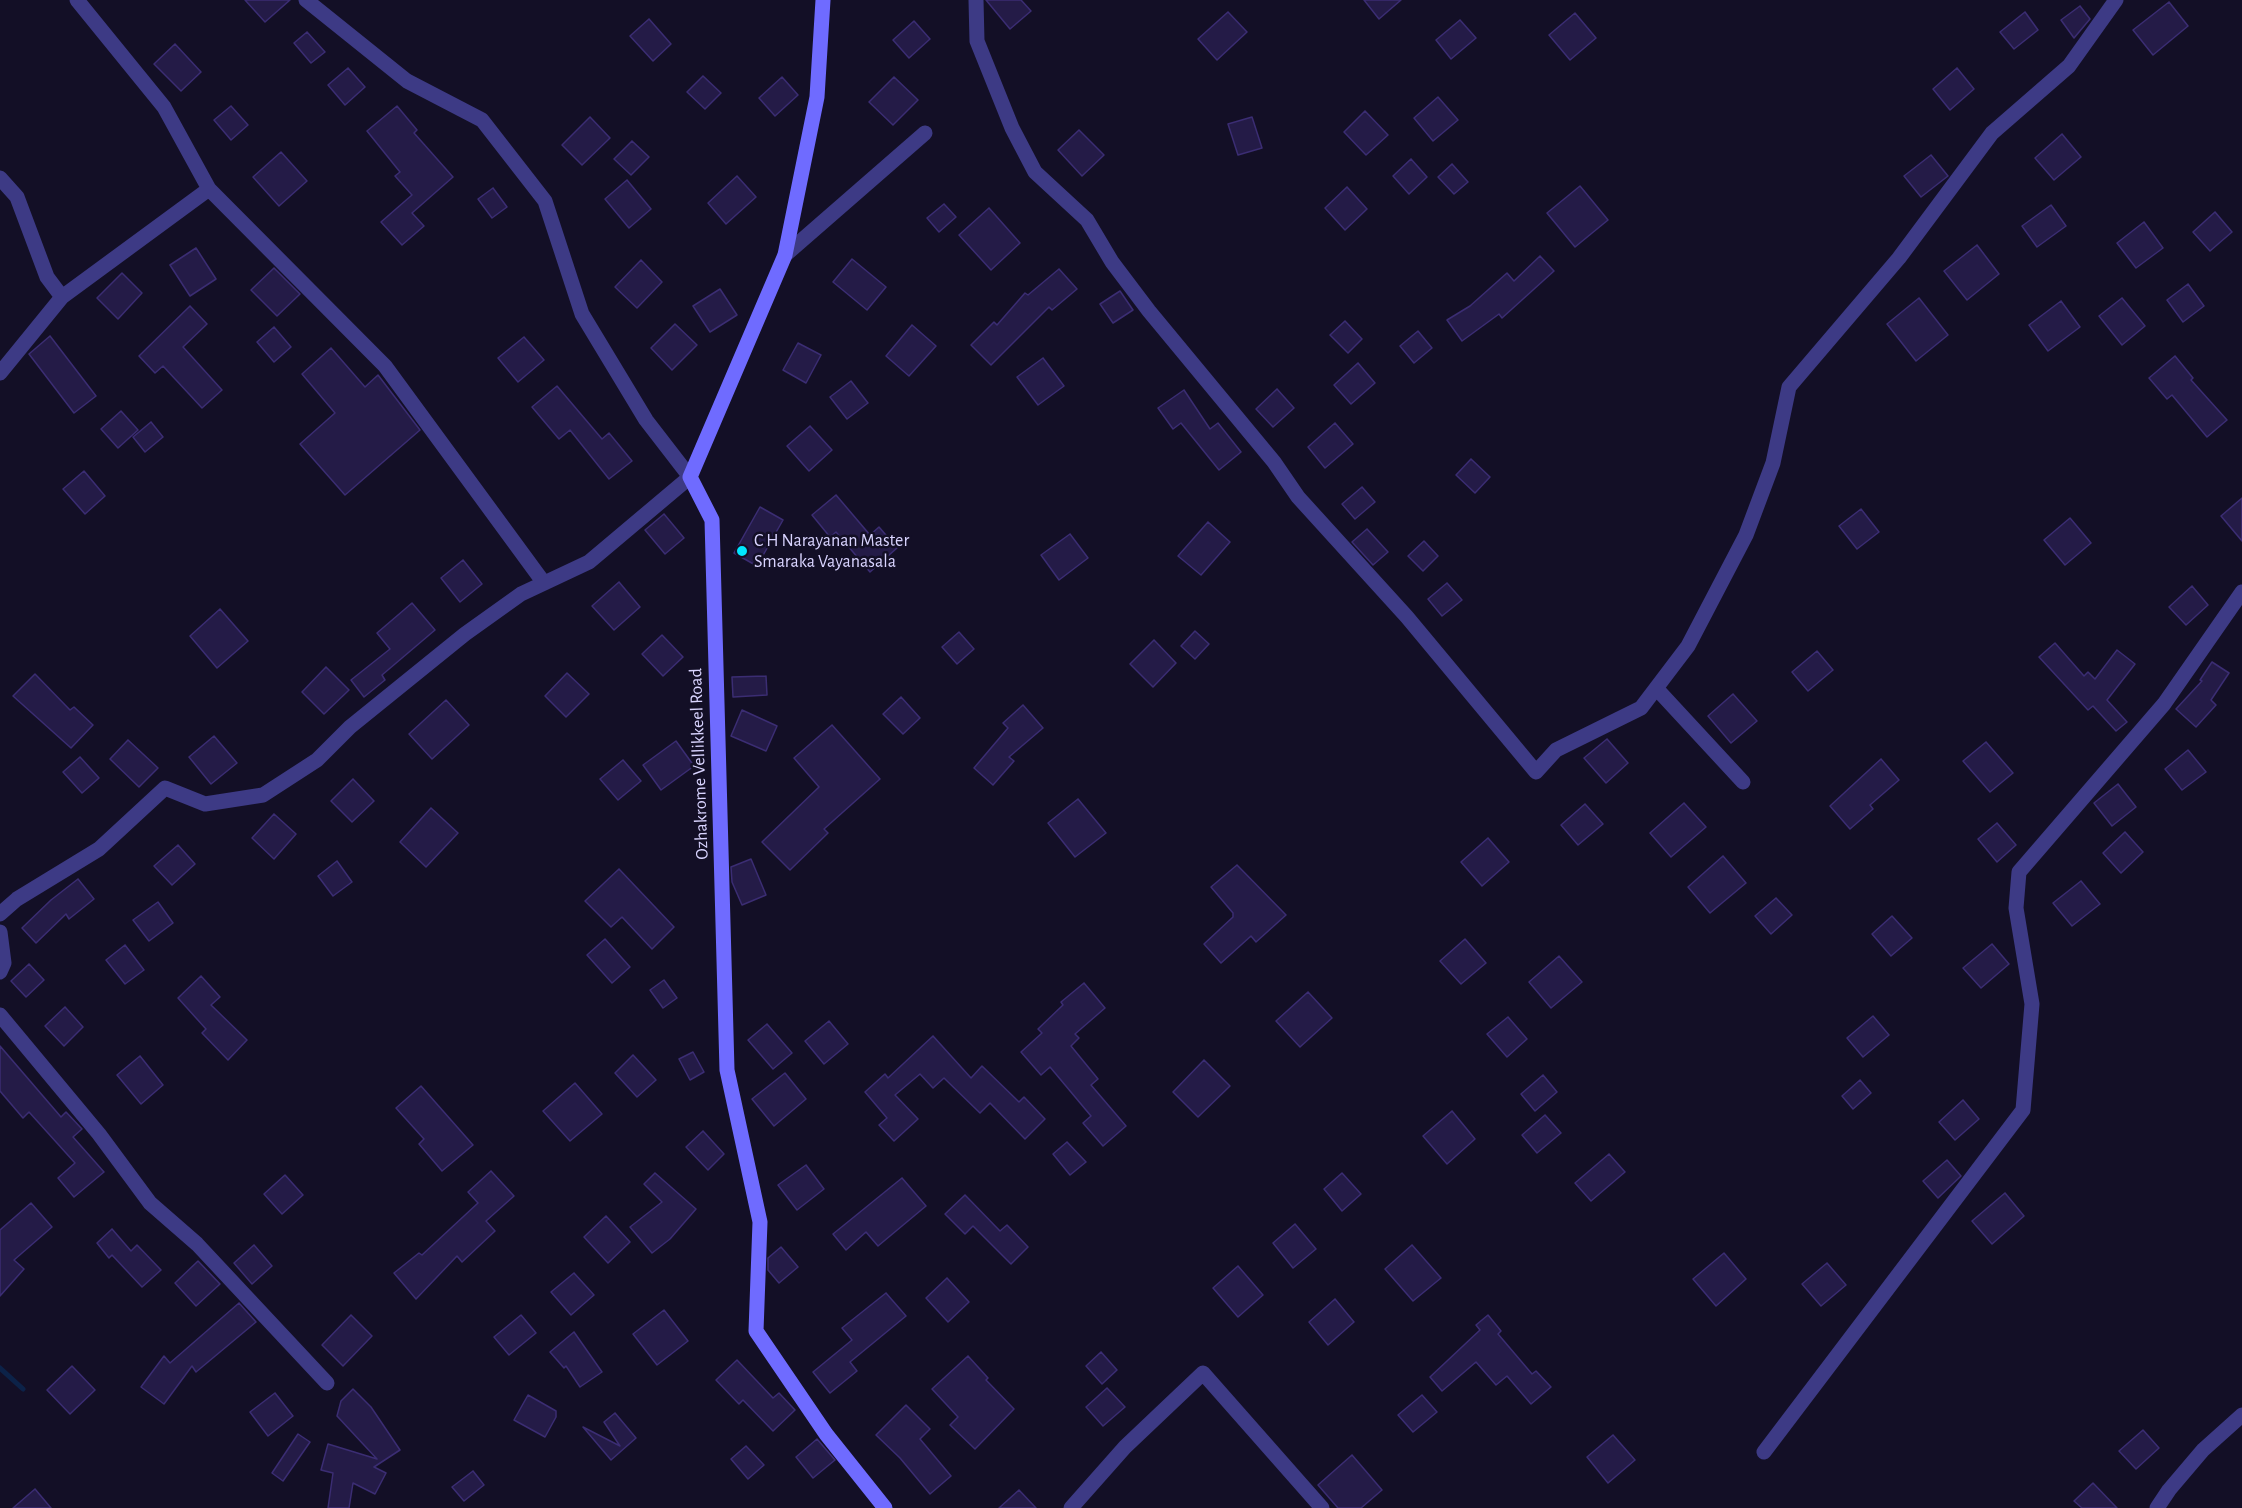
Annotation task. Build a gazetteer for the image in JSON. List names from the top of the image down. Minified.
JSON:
{"streets":{"main road":["Ozhakrome Vellikkeel Road"]},"places":["C H Narayanan Master Smaraka Vayanasala"]}
